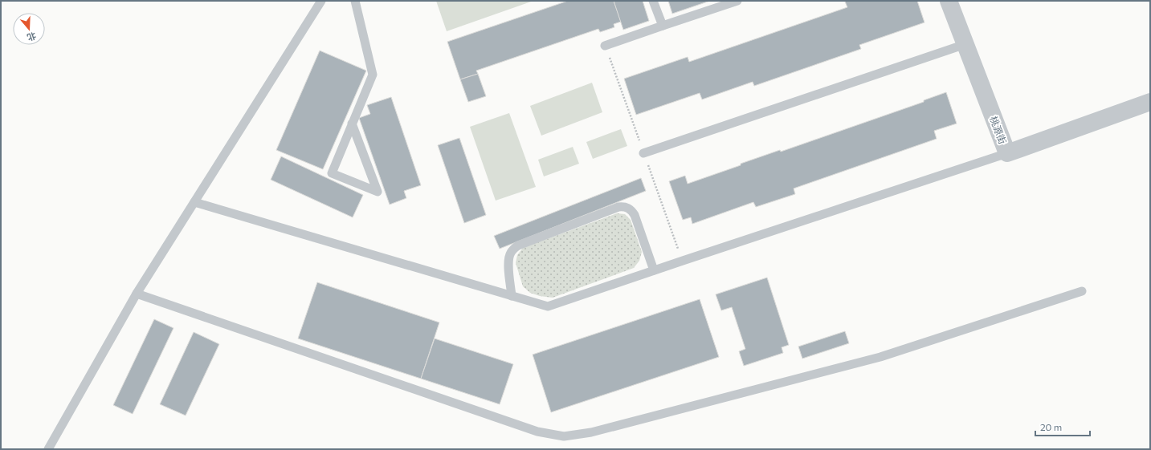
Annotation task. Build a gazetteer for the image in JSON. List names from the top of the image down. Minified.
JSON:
{"streets":{"street":["桃源街"]},"scale_bar":"20 m","north":"bottom"}
